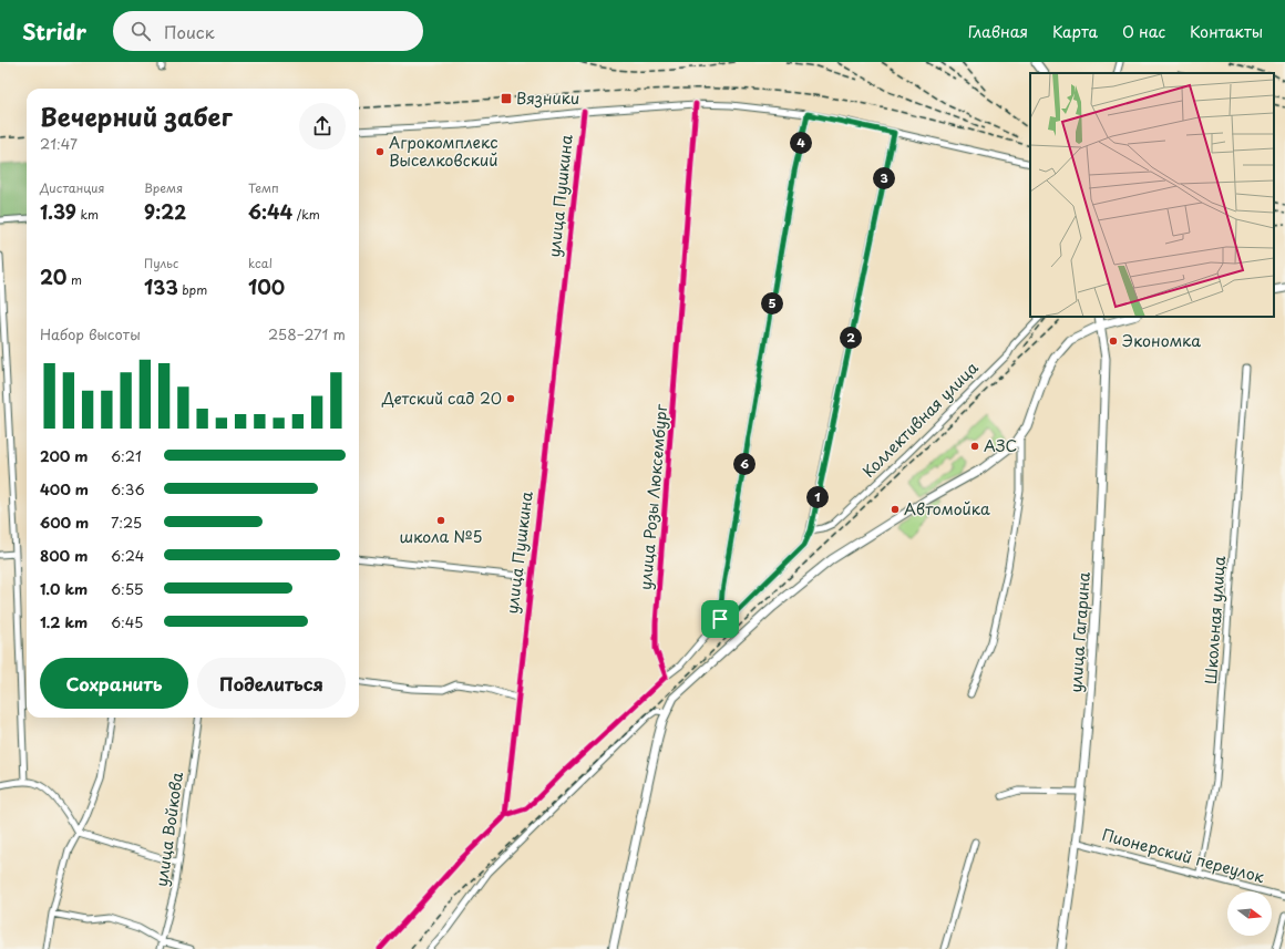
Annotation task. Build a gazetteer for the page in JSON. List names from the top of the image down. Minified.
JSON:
{"streets":{"main road":["улица Гагарина"],"street":["улица Пушкина","Коллективная улица","улица Розы Люксембург","Школьная улица","улица Войкова","Пионерский переулок"]},"crossings":[["Школьная улица","Пионерский переулок"],["улица Гагарина","Пионерский переулок"]],"places":{"transit":["Вязники"],"other":["Агрокомплекс Выселковский","Экономка","Детский сад 20","АЗС","Автомойка","школа №5"]},"north":"right","page":{"header":"Stridr","search":"Поиск","nav":["Главная","Карта","О нас","Контакты"],"heading":["Вечерний забег","21:47"],"pins":["4","3","5","2","6","1"],"stats":[["Дистанция","1.39 km"],["Время","9:22"],["Темп","6:44 /km"],["20 m"],["Пульс","133 bpm"],["kcal","100"]],"chart":["Набор высоты","258–271 m"],"list":[{"name":"200 m","note":"6:21"},{"name":"400 m","note":"6:36"},{"name":"600 m","note":"7:25"},{"name":"800 m","note":"6:24"},{"name":"1.0 km","note":"6:55"},{"name":"1.2 km","note":"6:45"}],"buttons":["Сохранить","Поделиться"]}}
